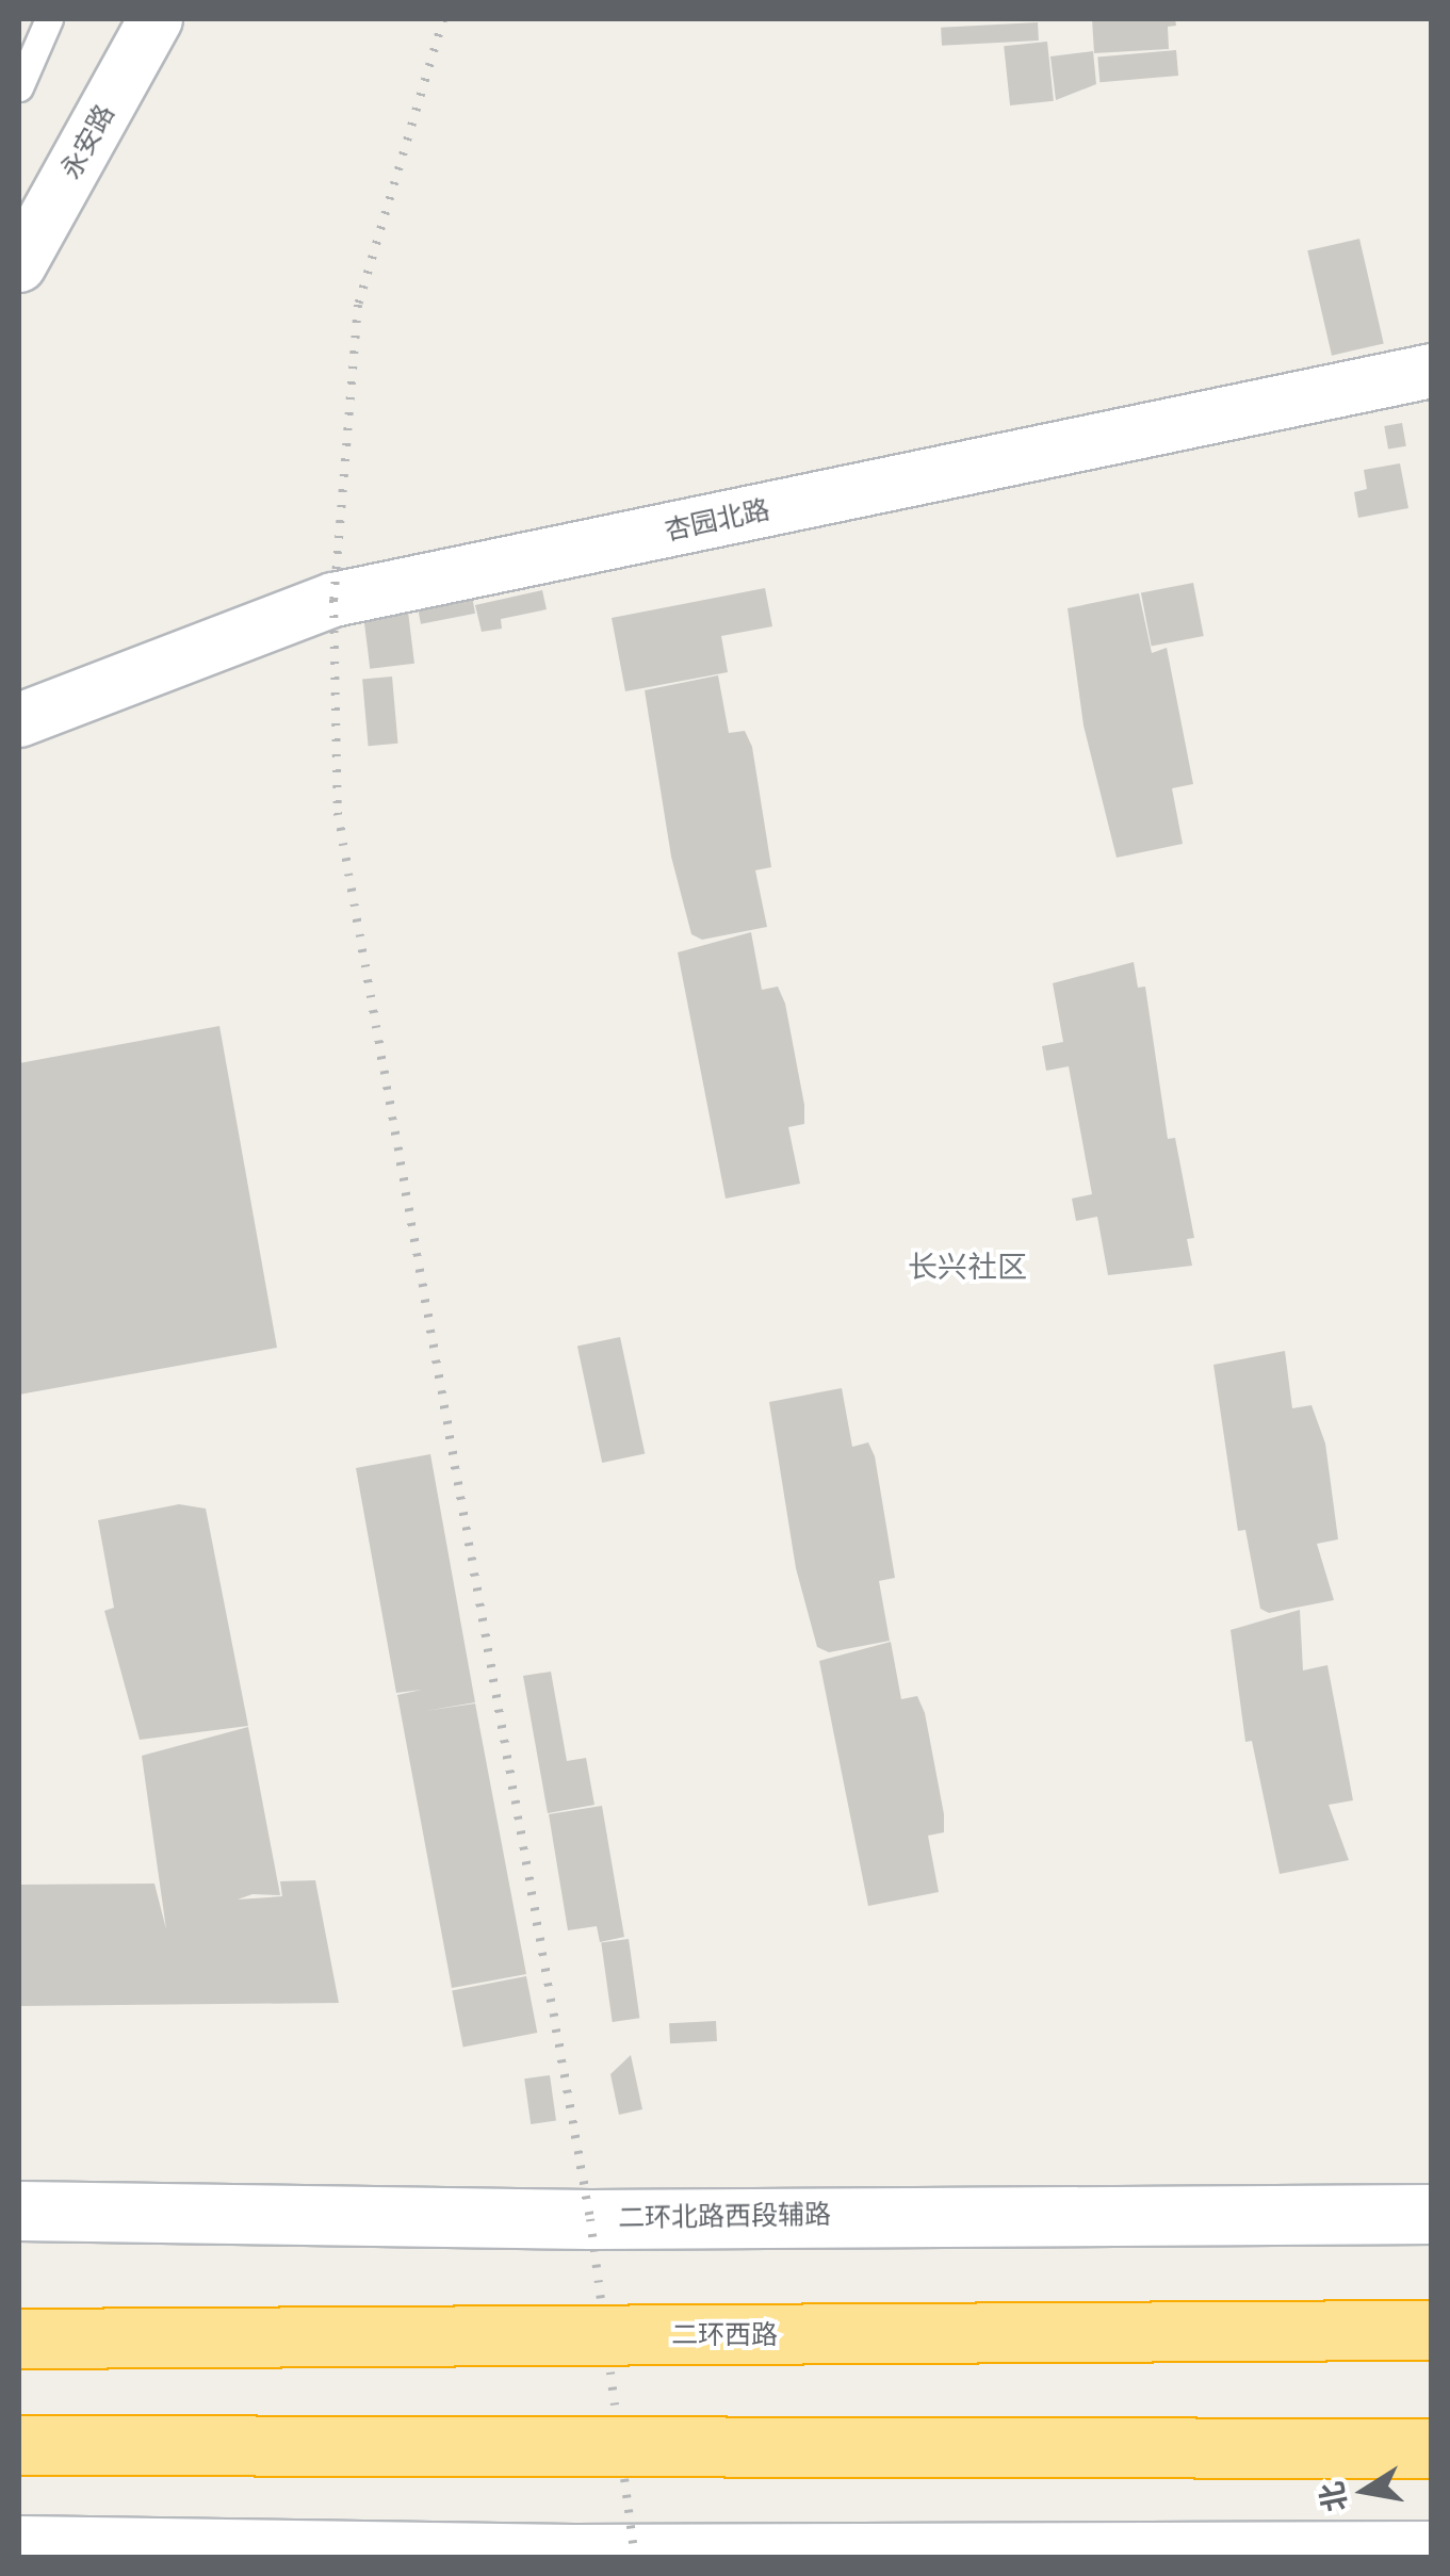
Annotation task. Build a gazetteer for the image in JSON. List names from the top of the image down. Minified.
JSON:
{"streets":{"highway":["二环西路"],"main road":["二环北路西段辅路"],"street":["永安路","杏园北路"]},"districts":["长兴社区"],"north":"left"}
